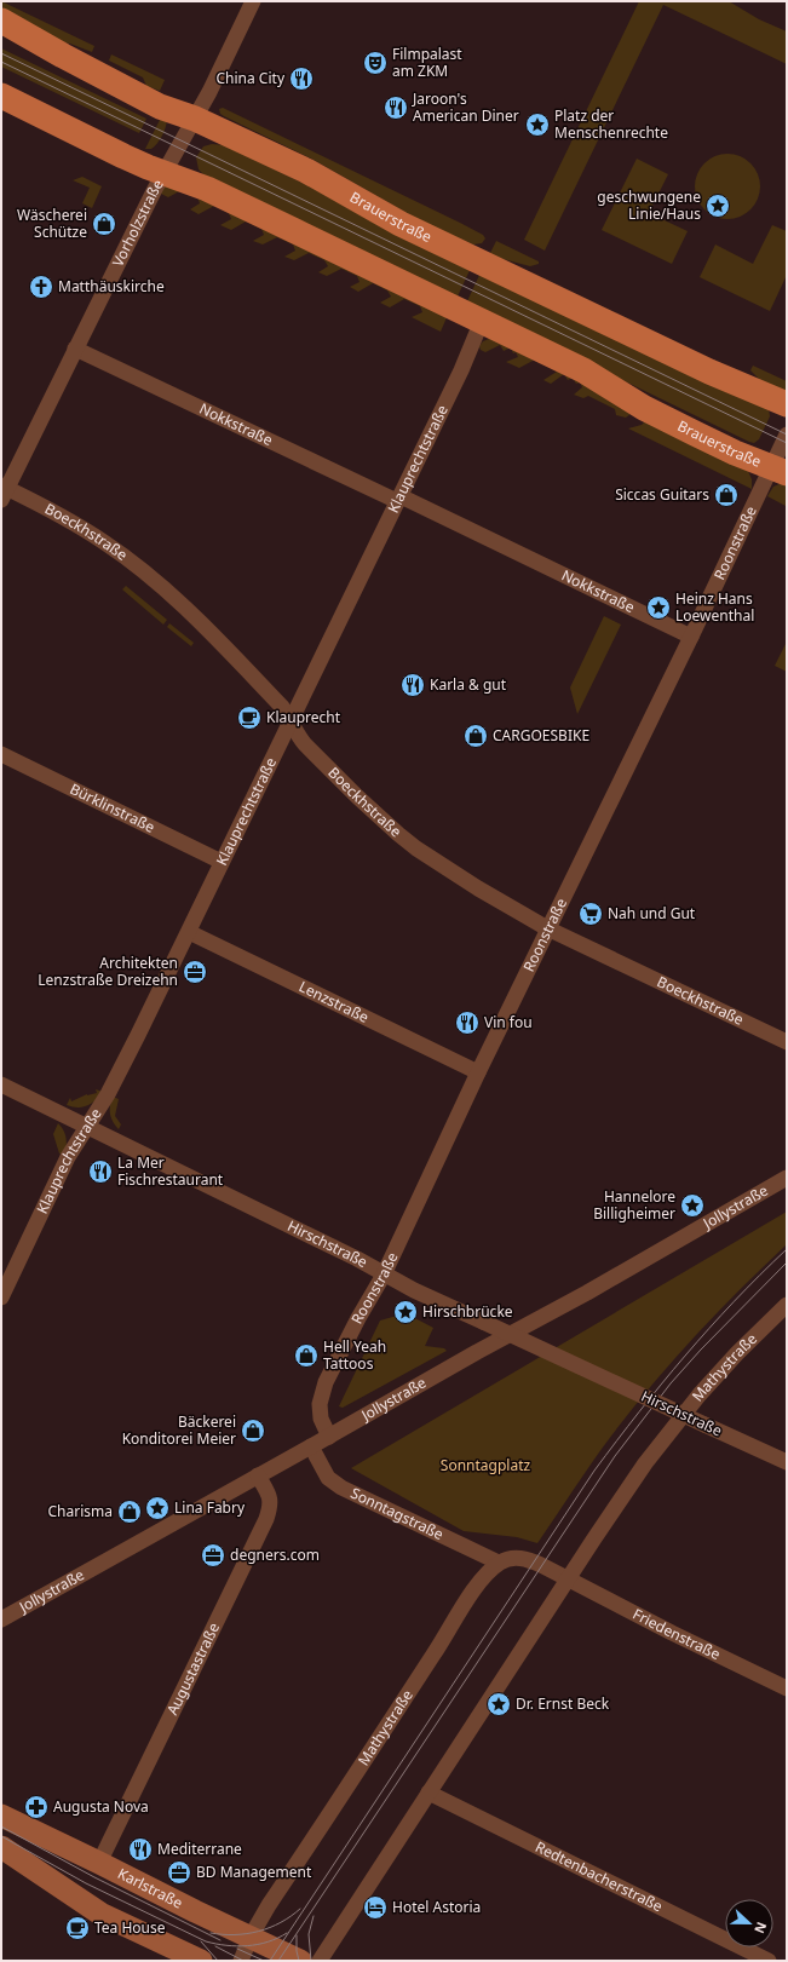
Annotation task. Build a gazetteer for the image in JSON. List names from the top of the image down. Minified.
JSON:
{"streets":{"main road":["Brauerstraße","Karlstraße"],"street":["Vorholzstraße","Nokkstraße","Klauprechtstraße","Boeckhstraße","Roonstraße","Bürklinstraße","Lenzstraße","Jollystraße","Hirschstraße","Mathystraße","Sonntagstraße","Friedenstraße","Augustastraße","Redtenbacherstraße"]},"crossings":[["Brauerstraße","Vorholzstraße"],["Brauerstraße","Klauprechtstraße"],["Brauerstraße","Roonstraße"],["Vorholzstraße","Nokkstraße"],["Vorholzstraße","Boeckhstraße"],["Nokkstraße","Klauprechtstraße"],["Nokkstraße","Roonstraße"],["Klauprechtstraße","Boeckhstraße"],["Klauprechtstraße","Bürklinstraße"],["Klauprechtstraße","Lenzstraße"],["Klauprechtstraße","Hirschstraße"],["Boeckhstraße","Roonstraße"],["Roonstraße","Lenzstraße"],["Roonstraße","Jollystraße"],["Roonstraße","Hirschstraße"],["Jollystraße","Sonntagstraße"],["Jollystraße","Augustastraße"],["Mathystraße","Sonntagstraße"],["Mathystraße","Friedenstraße"],["Mathystraße","Redtenbacherstraße"],["Mathystraße","Karlstraße"],["Augustastraße","Karlstraße"]],"parks":["Sonntagplatz"],"places":{"theatre":["Filmpalast am ZKM"],"restaurant":["China City","Jaroon's American Diner","Karla & gut","Vin fou","La Mer Fischrestaurant","Mediterrane"],"place":["Platz der Menschenrechte","geschwungene Linie/Haus","Heinz Hans Loewenthal","Hannelore Billigheimer","Hirschbrücke","Lina Fabry","Dr. Ernst Beck"],"shop":["Wäscherei Schütze","Siccas Guitars","CARGOESBIKE","Hell Yeah Tattoos","Bäckerei Konditorei Meier","Charisma"],"church":["Matthäuskirche"],"cafe":["Klauprecht","Tea House"],"supermarket":["Nah und Gut"],"office":["Architekten Lenzstraße Dreizehn","degners.com","BD Management"],"pharmacy":["Augusta Nova"],"hotel":["Hotel Astoria"]},"north":"right"}
